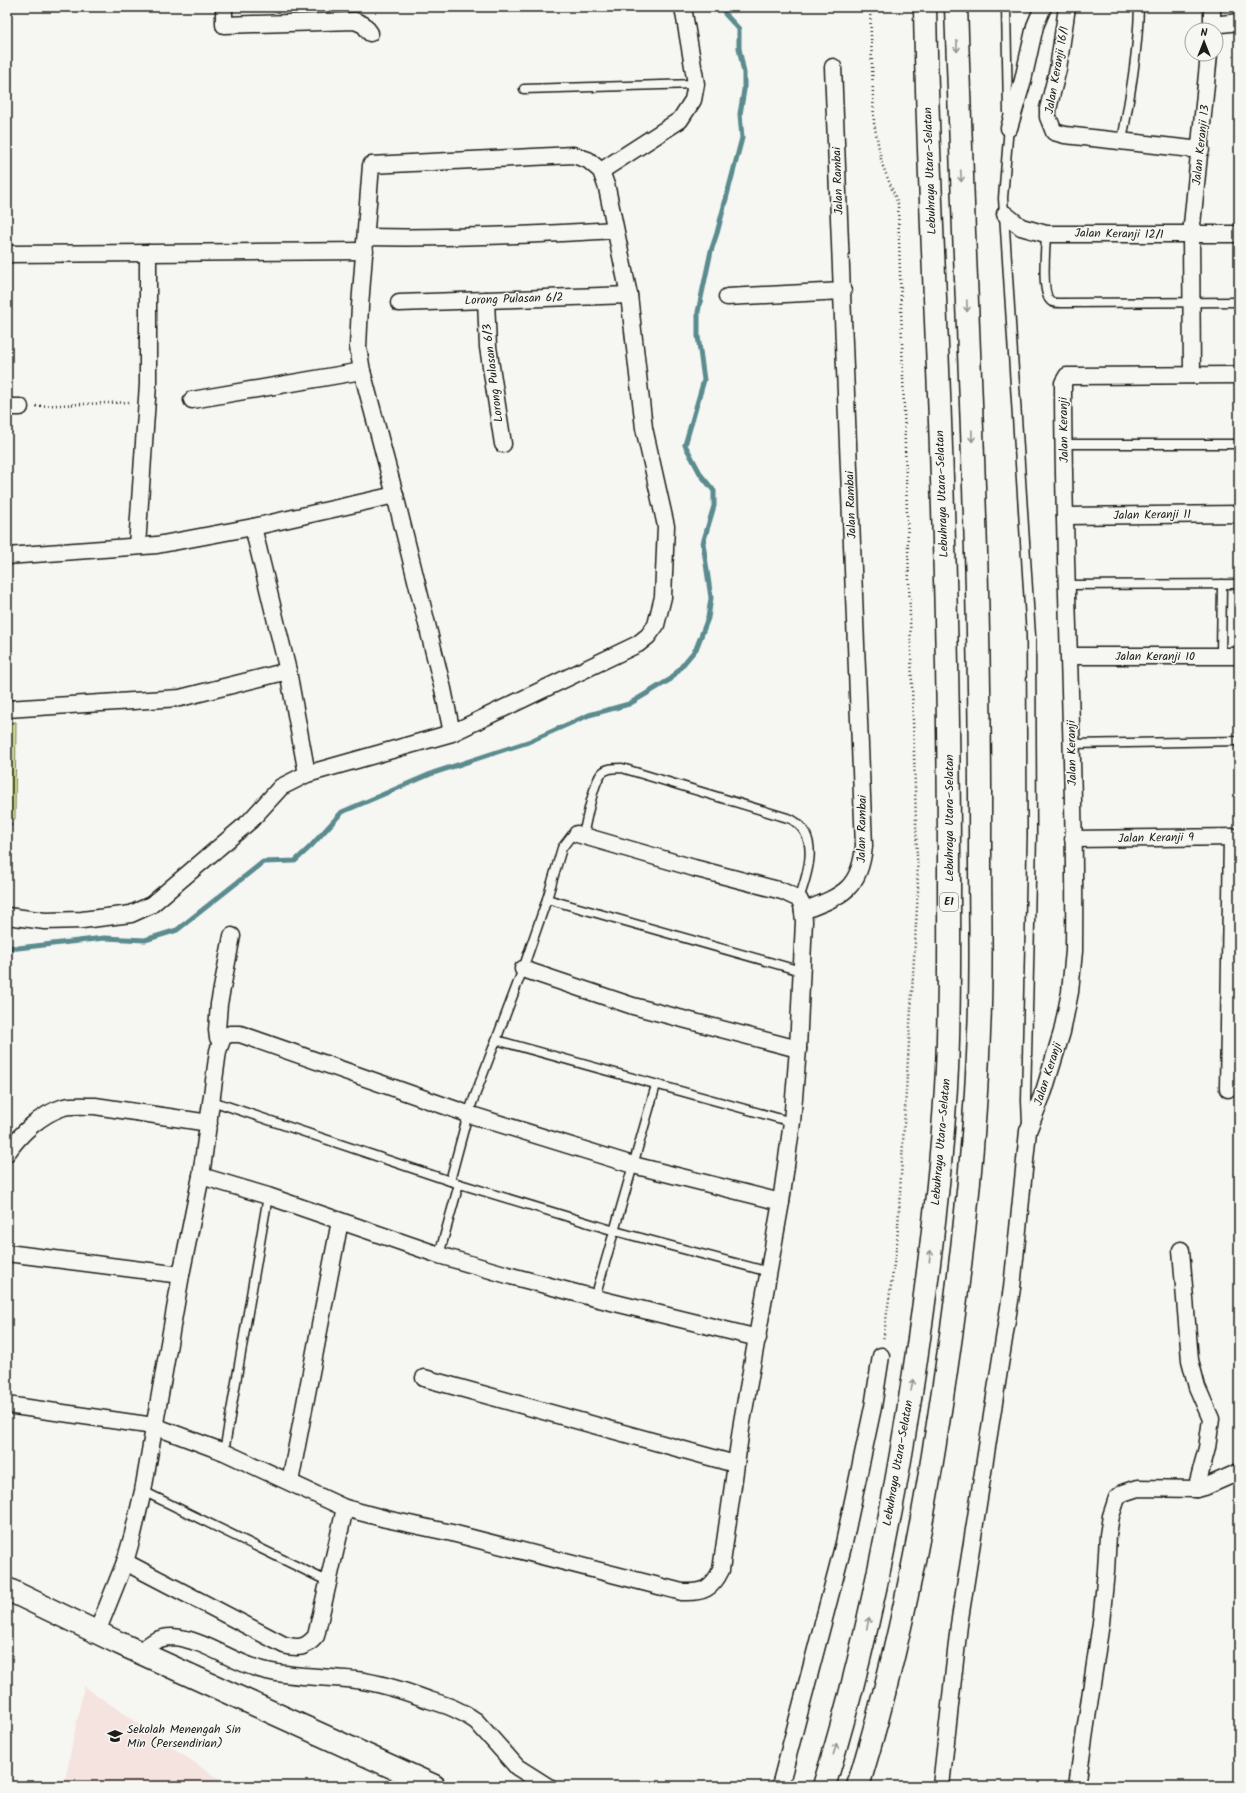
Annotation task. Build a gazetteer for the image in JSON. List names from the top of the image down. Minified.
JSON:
{"streets":{"main road":["Lebuhraya Utara–Selatan","E1"],"street":["Jalan Keranji 16/1","Jalan Keranji 13","Jalan Rambai","Jalan Keranji 12/1","Lorong Pulasan 6/2","Lorong Pulasan 6/3","Jalan Keranji","Jalan Keranji 11","Jalan Keranji 10","Jalan Keranji 9"]},"crossings":[["Jalan Keranji 13","Jalan Keranji 12/1"],["Jalan Keranji 13","Jalan Keranji"],["Lorong Pulasan 6/2","Lorong Pulasan 6/3"],["Jalan Keranji","Jalan Keranji 11"],["Jalan Keranji","Jalan Keranji 10"],["Jalan Keranji","Jalan Keranji 9"]],"places":{"school or university":["Sekolah Menengah Sin Min (Persendirian)"]},"north":"top"}
